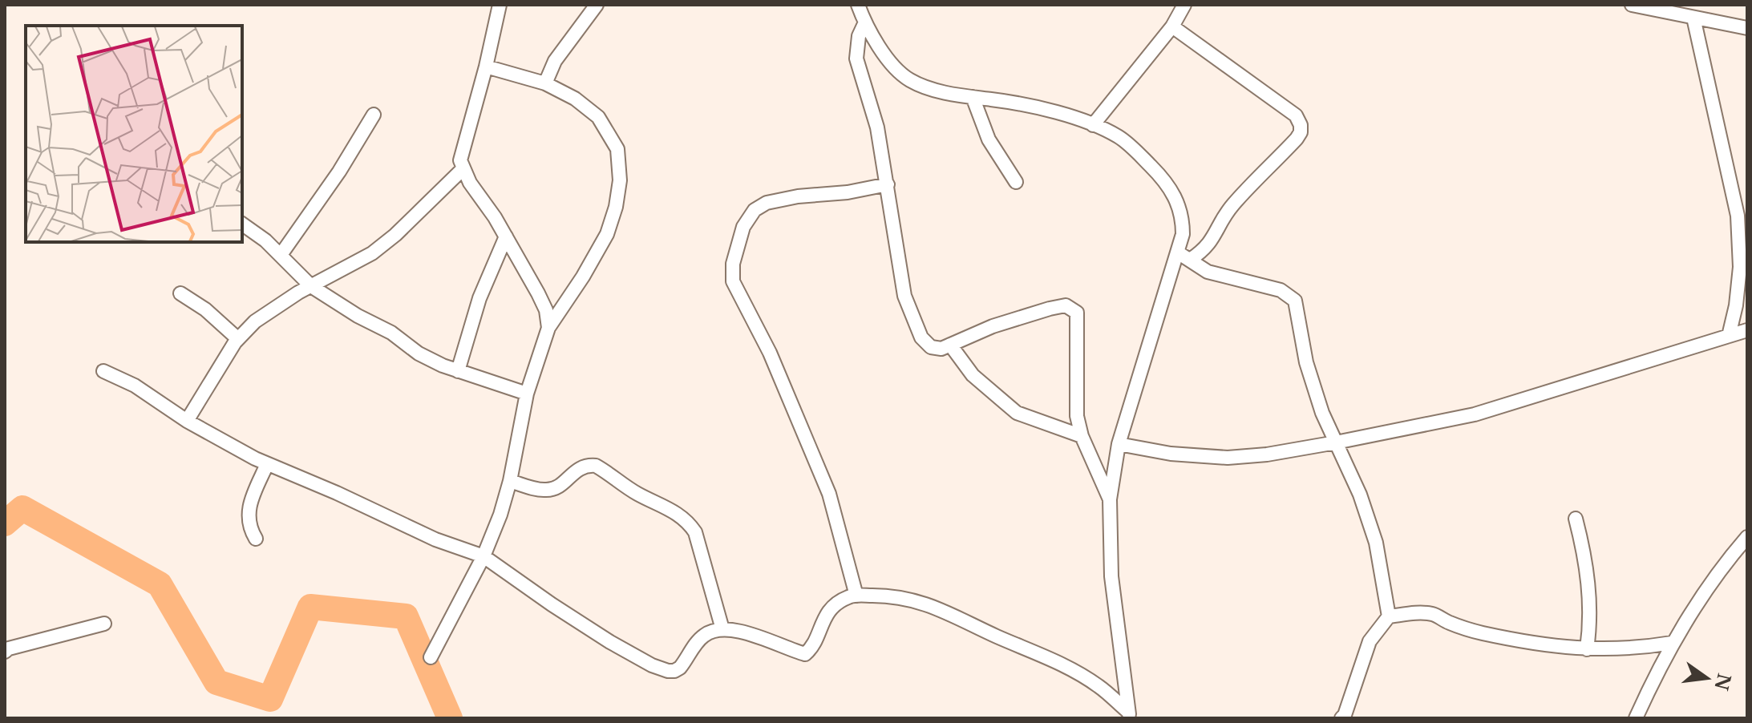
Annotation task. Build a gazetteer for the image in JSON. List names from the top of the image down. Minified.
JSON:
{"north":"right"}
